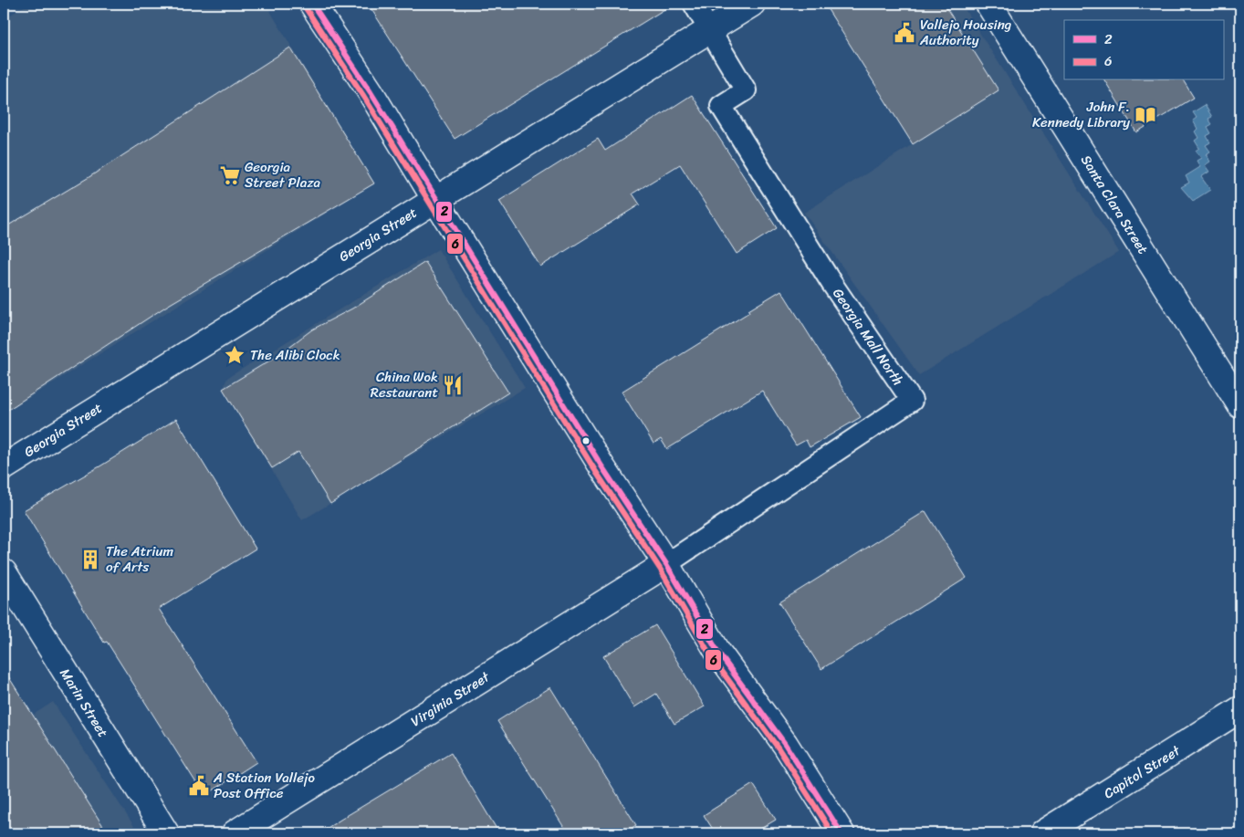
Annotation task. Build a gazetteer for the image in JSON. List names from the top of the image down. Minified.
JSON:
{"streets":{"street":["Santa Clara Street","Georgia Street","Georgia Mall North","Virginia Street","Marin Street","Capitol Street"]},"crossings":[["Georgia Street","Georgia Mall North"],["Georgia Mall North","Virginia Street"]],"places":{"public building":["Vallejo Housing Authority","A Station Vallejo Post Office"],"library":["John F. Kennedy Library"],"supermarket":["Georgia Street Plaza"],"place":["The Alibi Clock"],"restaurant":["China Wok Restaurant"],"building":["The Atrium of Arts"]},"lines":["transit line 2","transit line 6"],"legend":["2","6"]}
